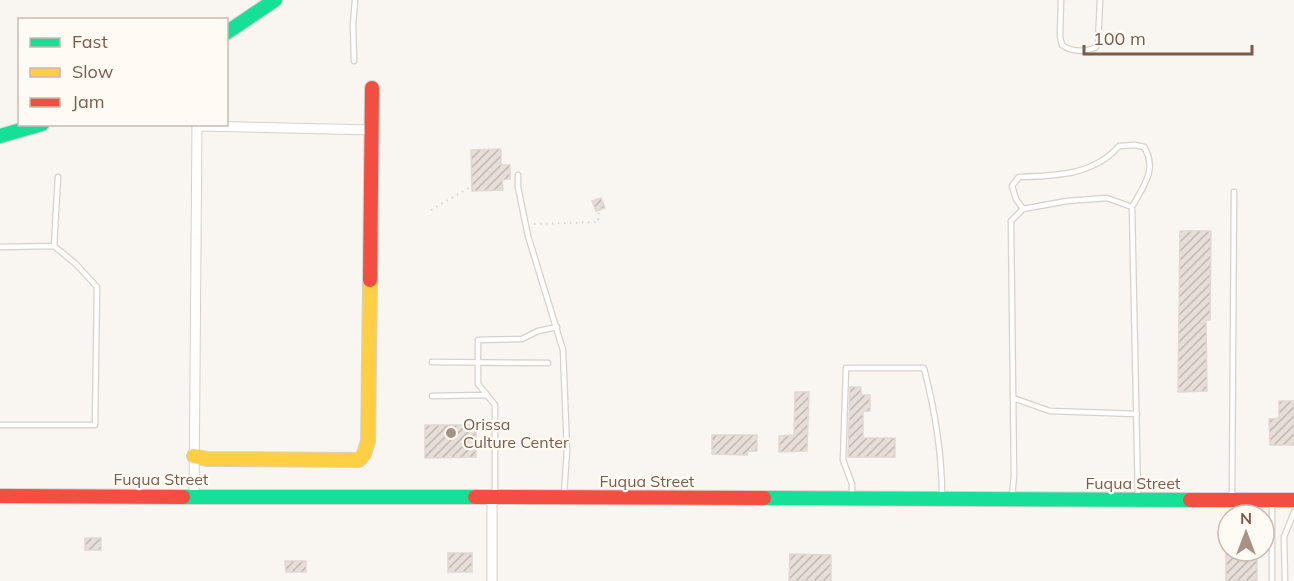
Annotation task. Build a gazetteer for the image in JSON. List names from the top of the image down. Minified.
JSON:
{"streets":{"street":["Fuqua Street"]},"places":["Orissa Culture Center"],"legend":["Fast","Slow","Jam"],"scale_bar":"100 m","north":"top"}
